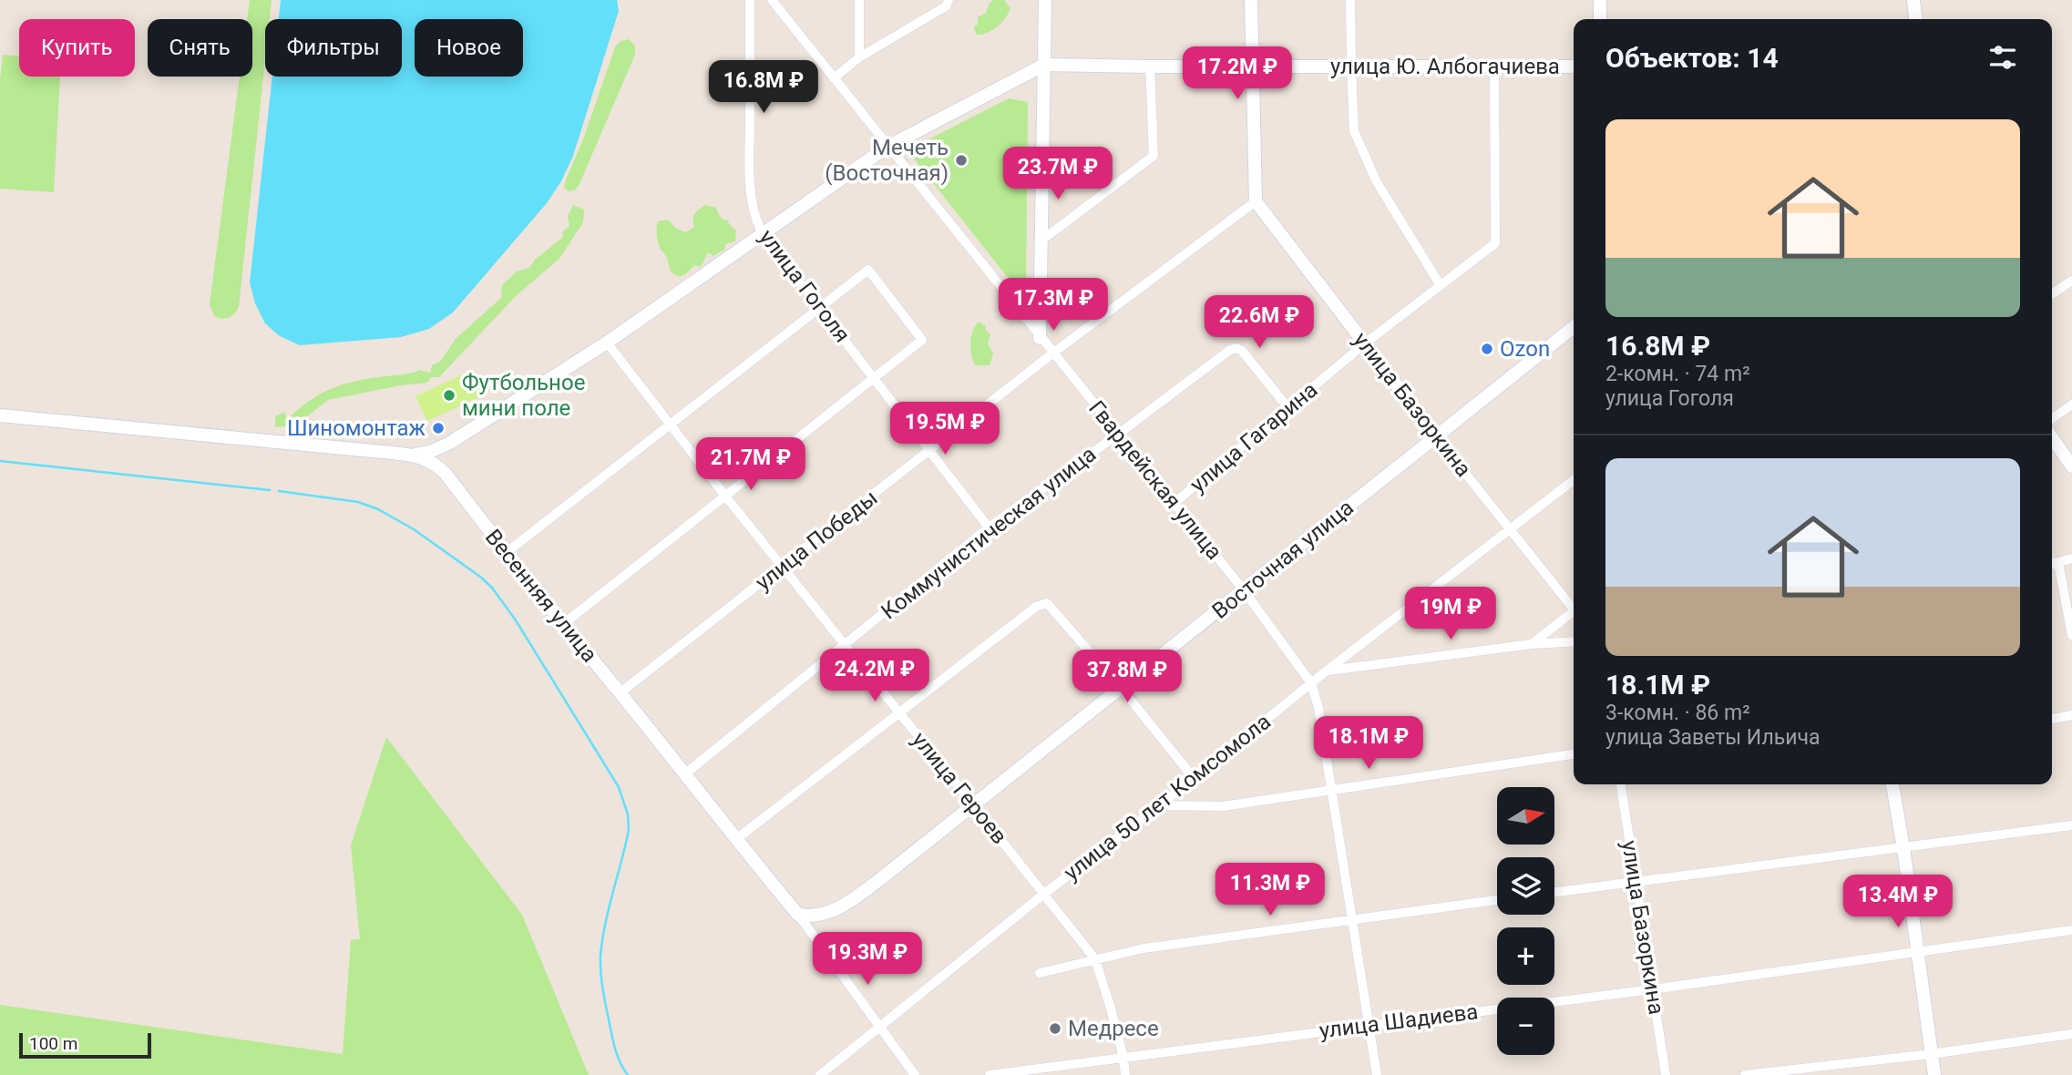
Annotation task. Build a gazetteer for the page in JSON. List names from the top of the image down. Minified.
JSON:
{"streets":{"street":["улица Ю. Албогачиева","улица Гоголя","улица Базоркина","улица Гагарина","Гвардейская улица","Коммунистическая улица","улица Победы","Восточная улица","Весенняя улица","улица Героев","улица 50 лет Комсомола","улица Шадиева"]},"crossings":[["улица Ю. Албогачиева","улица Гагарина"],["улица Гоголя","Коммунистическая улица"],["улица Гоголя","улица Победы"],["улица Базоркина","улица Гагарина"],["улица Базоркина","улица Победы"],["улица Базоркина","Восточная улица"],["улица Базоркина","улица 50 лет Комсомола"],["улица Базоркина","улица Шадиева"],["улица Гагарина","Гвардейская улица"],["улица Гагарина","Коммунистическая улица"],["Гвардейская улица","Коммунистическая улица"],["Гвардейская улица","улица Победы"],["Гвардейская улица","Восточная улица"],["Гвардейская улица","улица 50 лет Комсомола"],["Гвардейская улица","улица Шадиева"],["Коммунистическая улица","Весенняя улица"],["Коммунистическая улица","улица Героев"],["улица Победы","Весенняя улица"],["улица Победы","улица Героев"],["Восточная улица","Весенняя улица"],["Восточная улица","улица Героев"],["Весенняя улица","улица 50 лет Комсомола"],["улица Героев","улица 50 лет Комсомола"],["улица Героев","улица Шадиева"]],"places":["Мечеть (Восточная)","Ozon","Футбольное мини поле","Шиномонтаж","Медресе"],"scale_bar":"100 m","north":"right","page":{"chip":["Купить","Снять","Фильтры","Новое"],"heading":"Объектов: 14","price":["17.2M ₽","16.8M ₽","23.7M ₽","17.3M ₽","22.6M ₽","19.5M ₽","21.7M ₽","19M ₽","24.2M ₽","37.8M ₽","18.1M ₽","11.3M ₽","13.4M ₽","19.3M ₽"],"list":[{"name":"16.8M ₽","note":"2-комн. · 74 m² · улица Гоголя"},{"name":"18.1M ₽","note":"3-комн. · 86 m² · улица Заветы Ильича"}],"map_buttons":["+","−"],"scale":"100 m"}}
